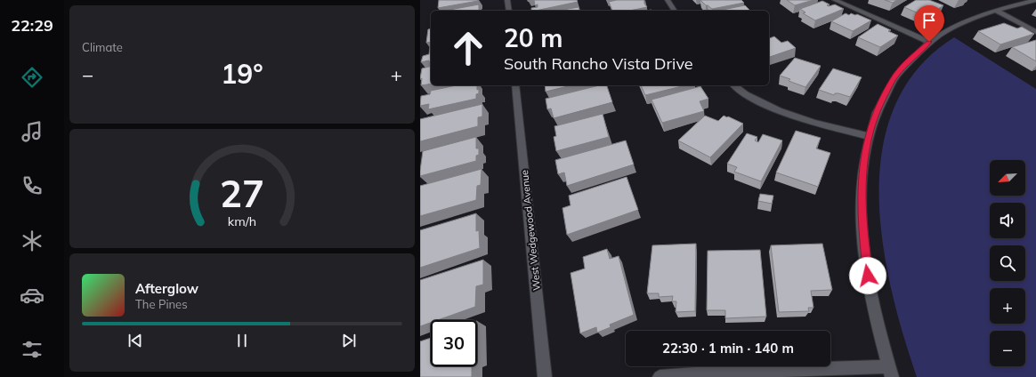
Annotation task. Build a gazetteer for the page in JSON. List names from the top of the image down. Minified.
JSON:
{"streets":{"street":["West Wedgewood Avenue"]},"north":"bottom left","page":{"tabs":"22:29","tile":"Climate","turn":["20 m","South Rancho Vista Drive"],"heat":["−","19°","+"],"map_buttons":["+","−"],"song":["Afterglow","The Pines"],"limit":"30","trip":"22:30 · 1 min · 140 m","gauge":["27","km/h"]}}
